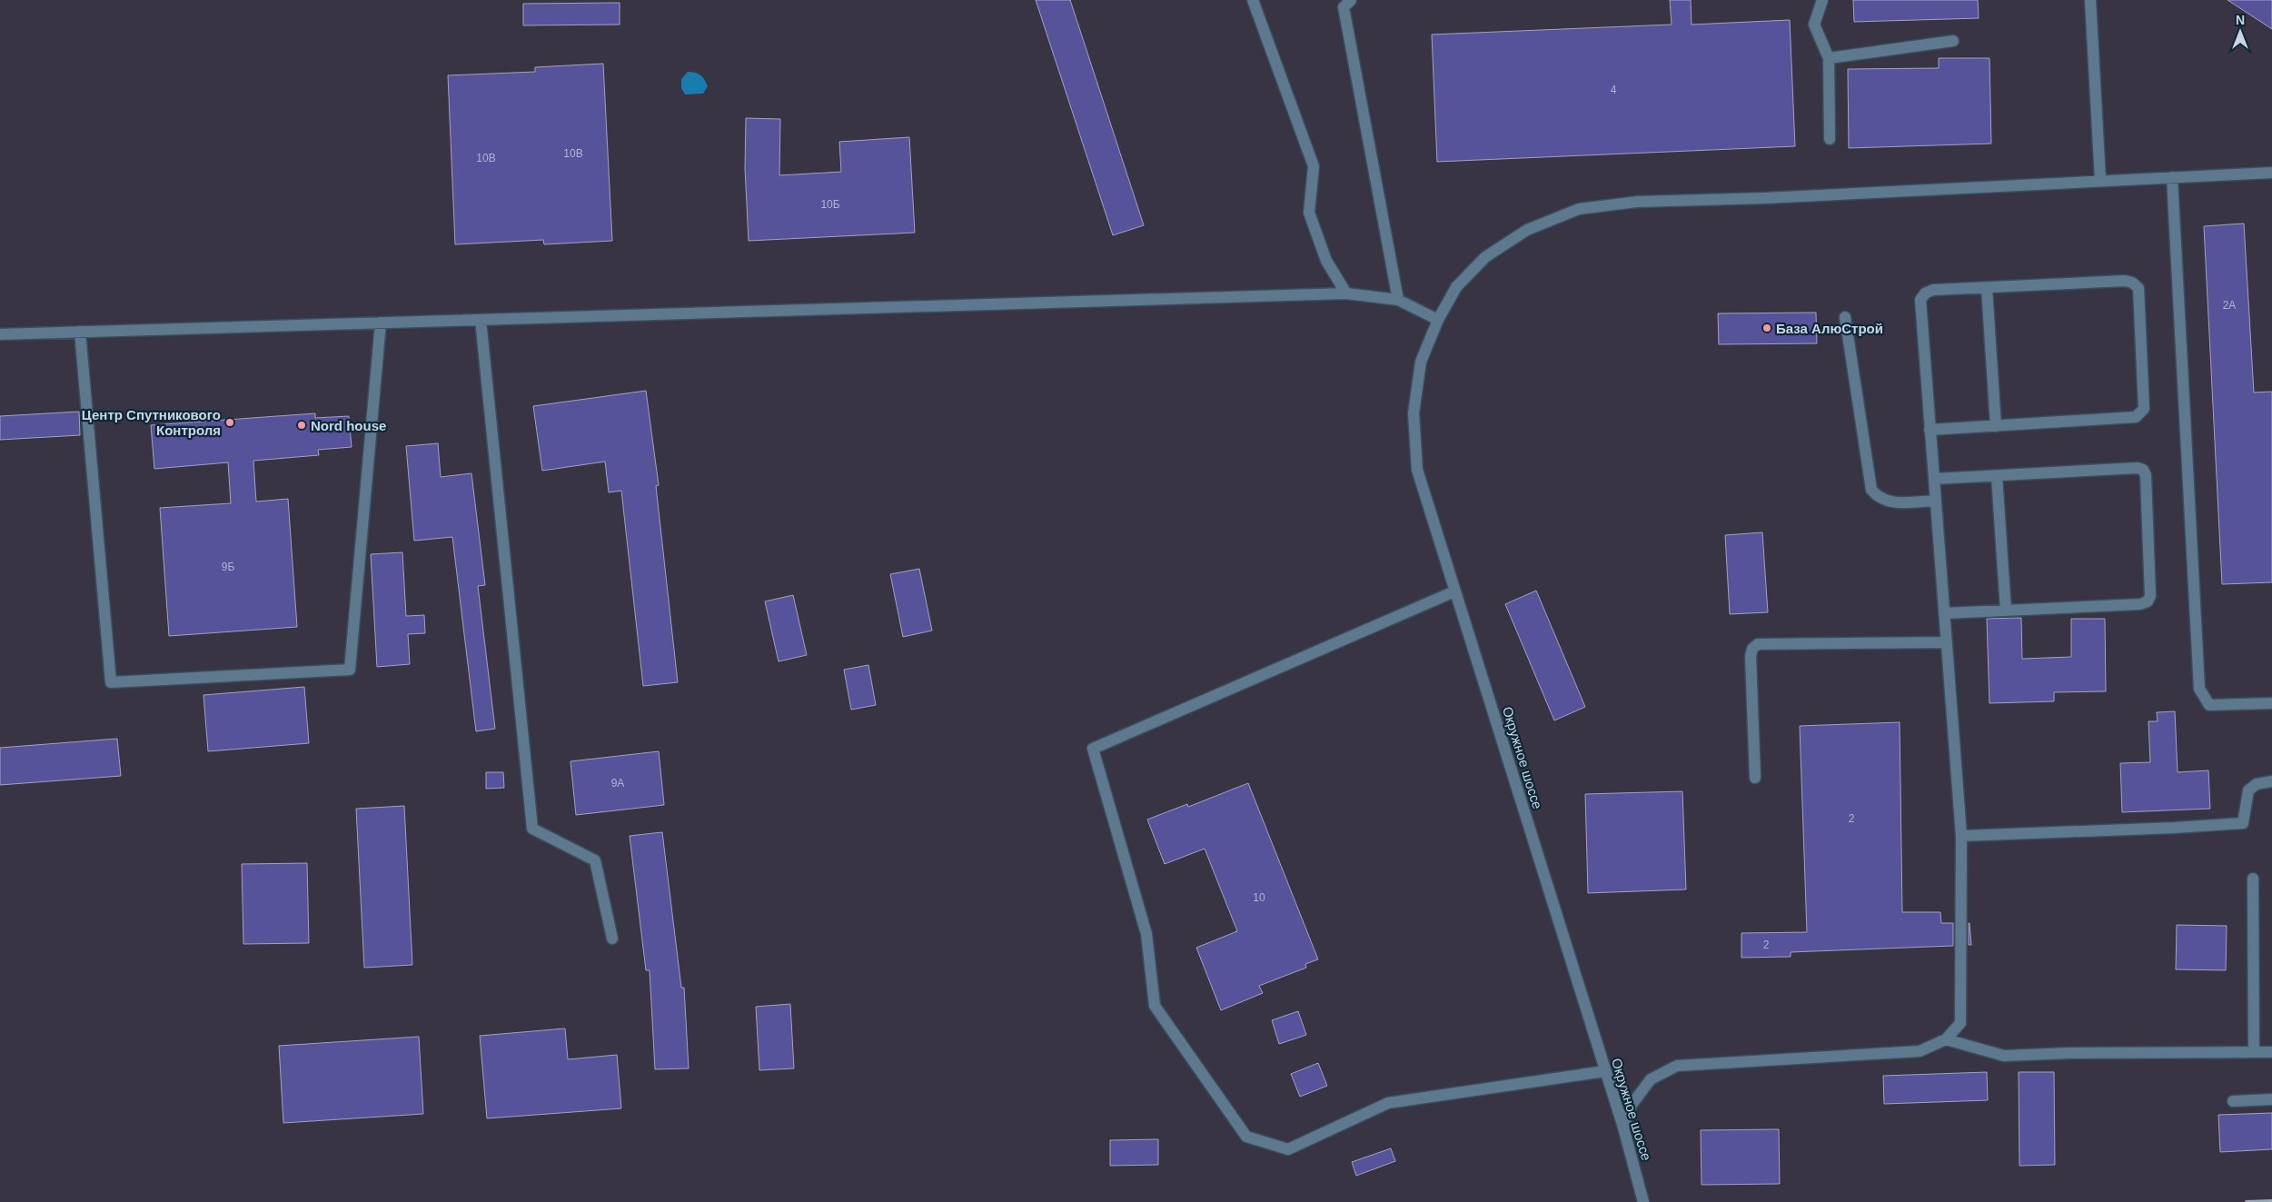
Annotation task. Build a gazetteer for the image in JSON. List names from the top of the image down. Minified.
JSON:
{"streets":{"street":["Окружное шоссе"]},"places":["База АлюСтрой","Центр Спутникового Контроля","Nord house"],"house_numbers":["4","10В","10В","10Б","2А","9Б","9А","2","10","2"],"north":"top"}
